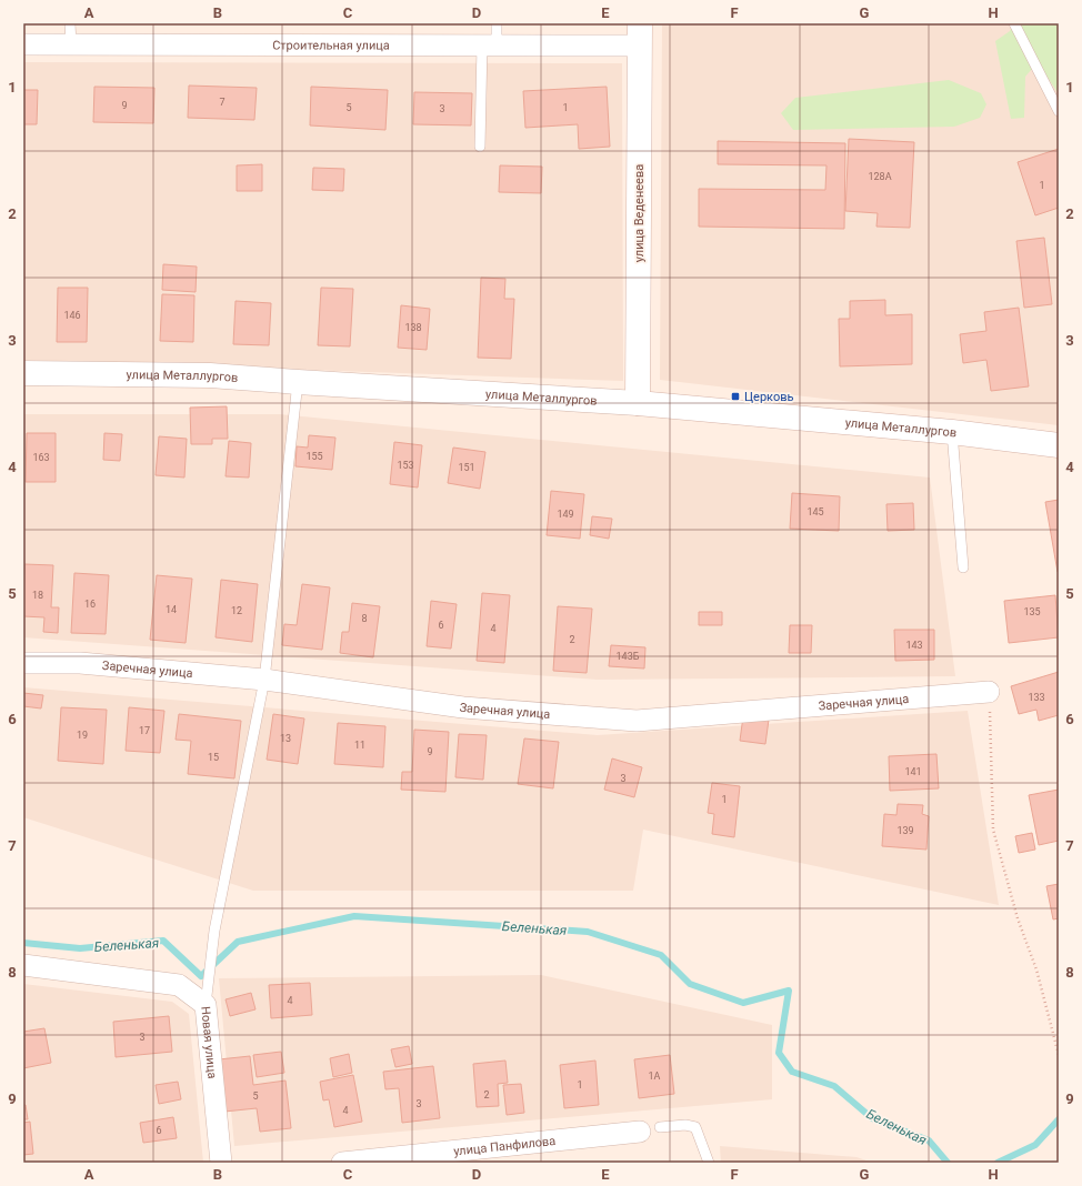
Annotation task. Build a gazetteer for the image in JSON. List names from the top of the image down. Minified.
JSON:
{"streets":{"main road":["улица Веденеева","улица Металлургов"],"street":["Строительная улица","Заречная улица","Новая улица","улица Панфилова"]},"crossings":[["Строительная улица","улица Веденеева"],["улица Веденеева","улица Металлургов"]],"water":["Беленькая"],"places":{"transit":["Церковь"]},"house_numbers":["7","9","5","1","3","128А","1","146","138","155","163","153","151","145","149","18","16","14","12","135","8","6","4","2","143","143Б","133","17","19","13","11","9","15","141","3","1","139","4","3","1А","1","2","5","3","4","6"],"grid":{"columns":["A","B","C","D","E","F","G","H"],"rows":["1","2","3","4","5","6","7","8","9"]}}
